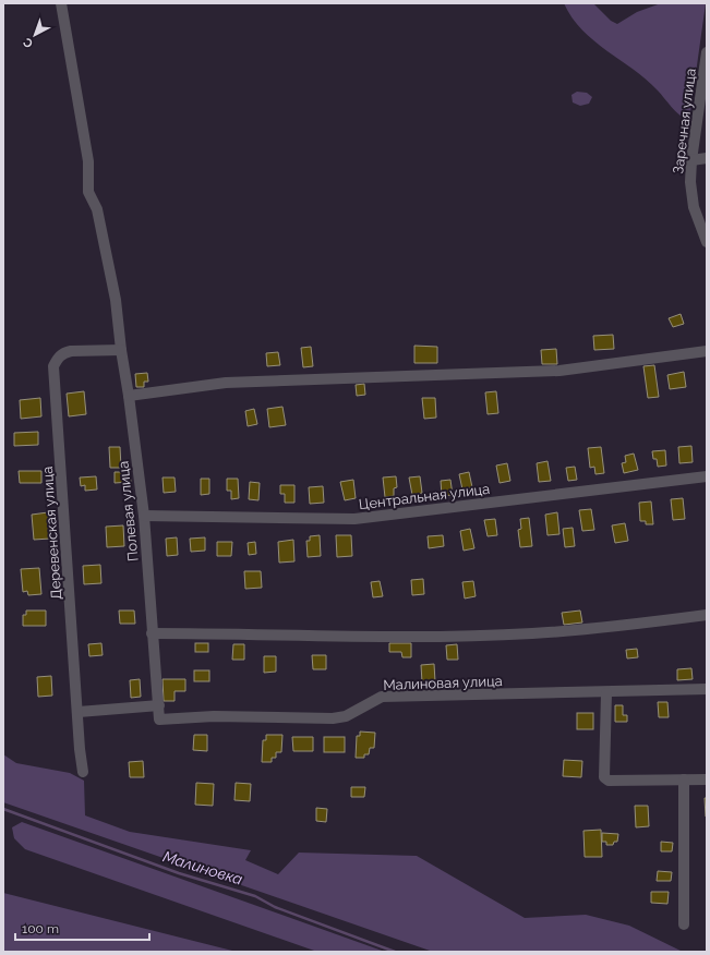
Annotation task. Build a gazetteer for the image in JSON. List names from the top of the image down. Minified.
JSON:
{"streets":{"street":["Заречная улица","Центральная улица","Полевая улица","Деревенская улица","Малиновая улица"]},"crossings":[["Центральная улица","Полевая улица"],["Полевая улица","Деревенская улица"],["Полевая улица","Малиновая улица"]],"water":["Малиновка"],"scale_bar":"100 m","north":"bottom left"}
